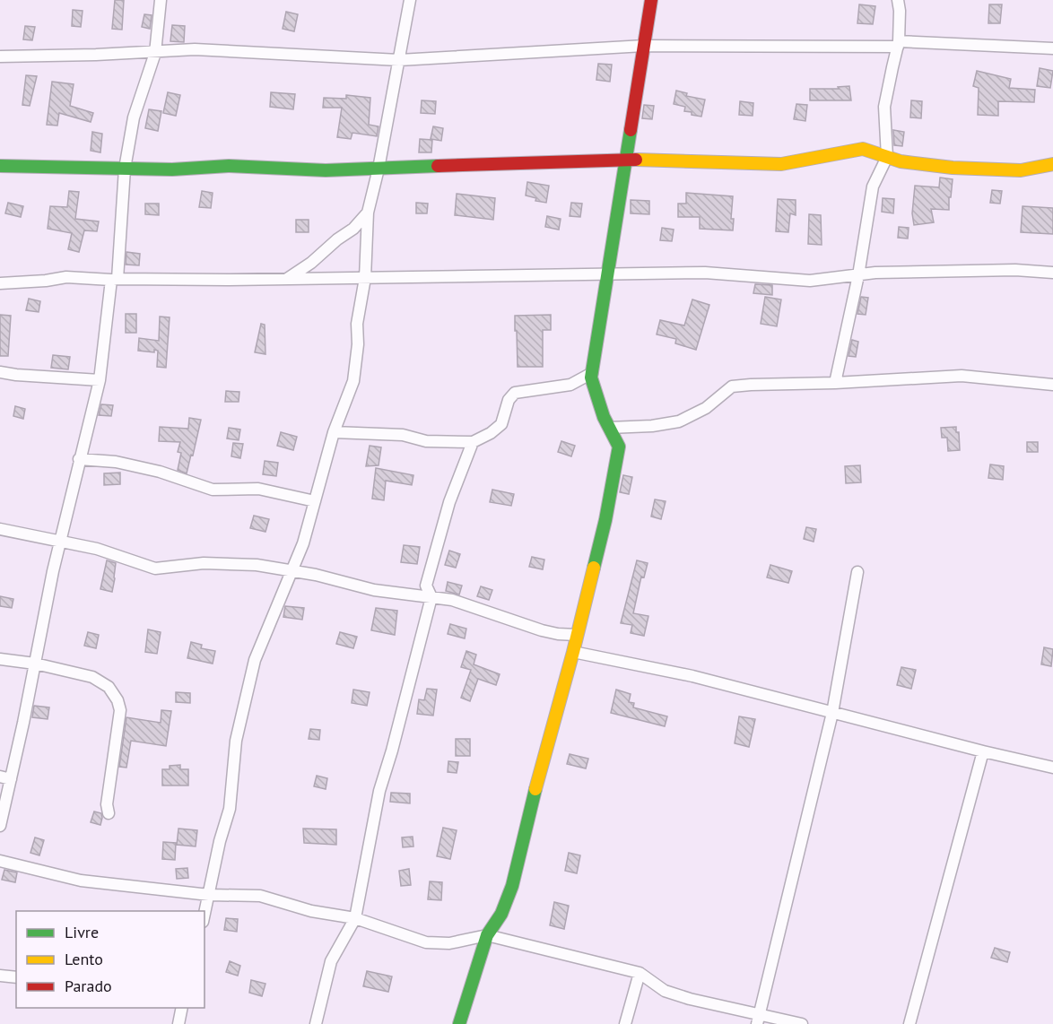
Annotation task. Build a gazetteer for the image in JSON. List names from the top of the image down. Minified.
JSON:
{"legend":["Livre","Lento","Parado"]}
